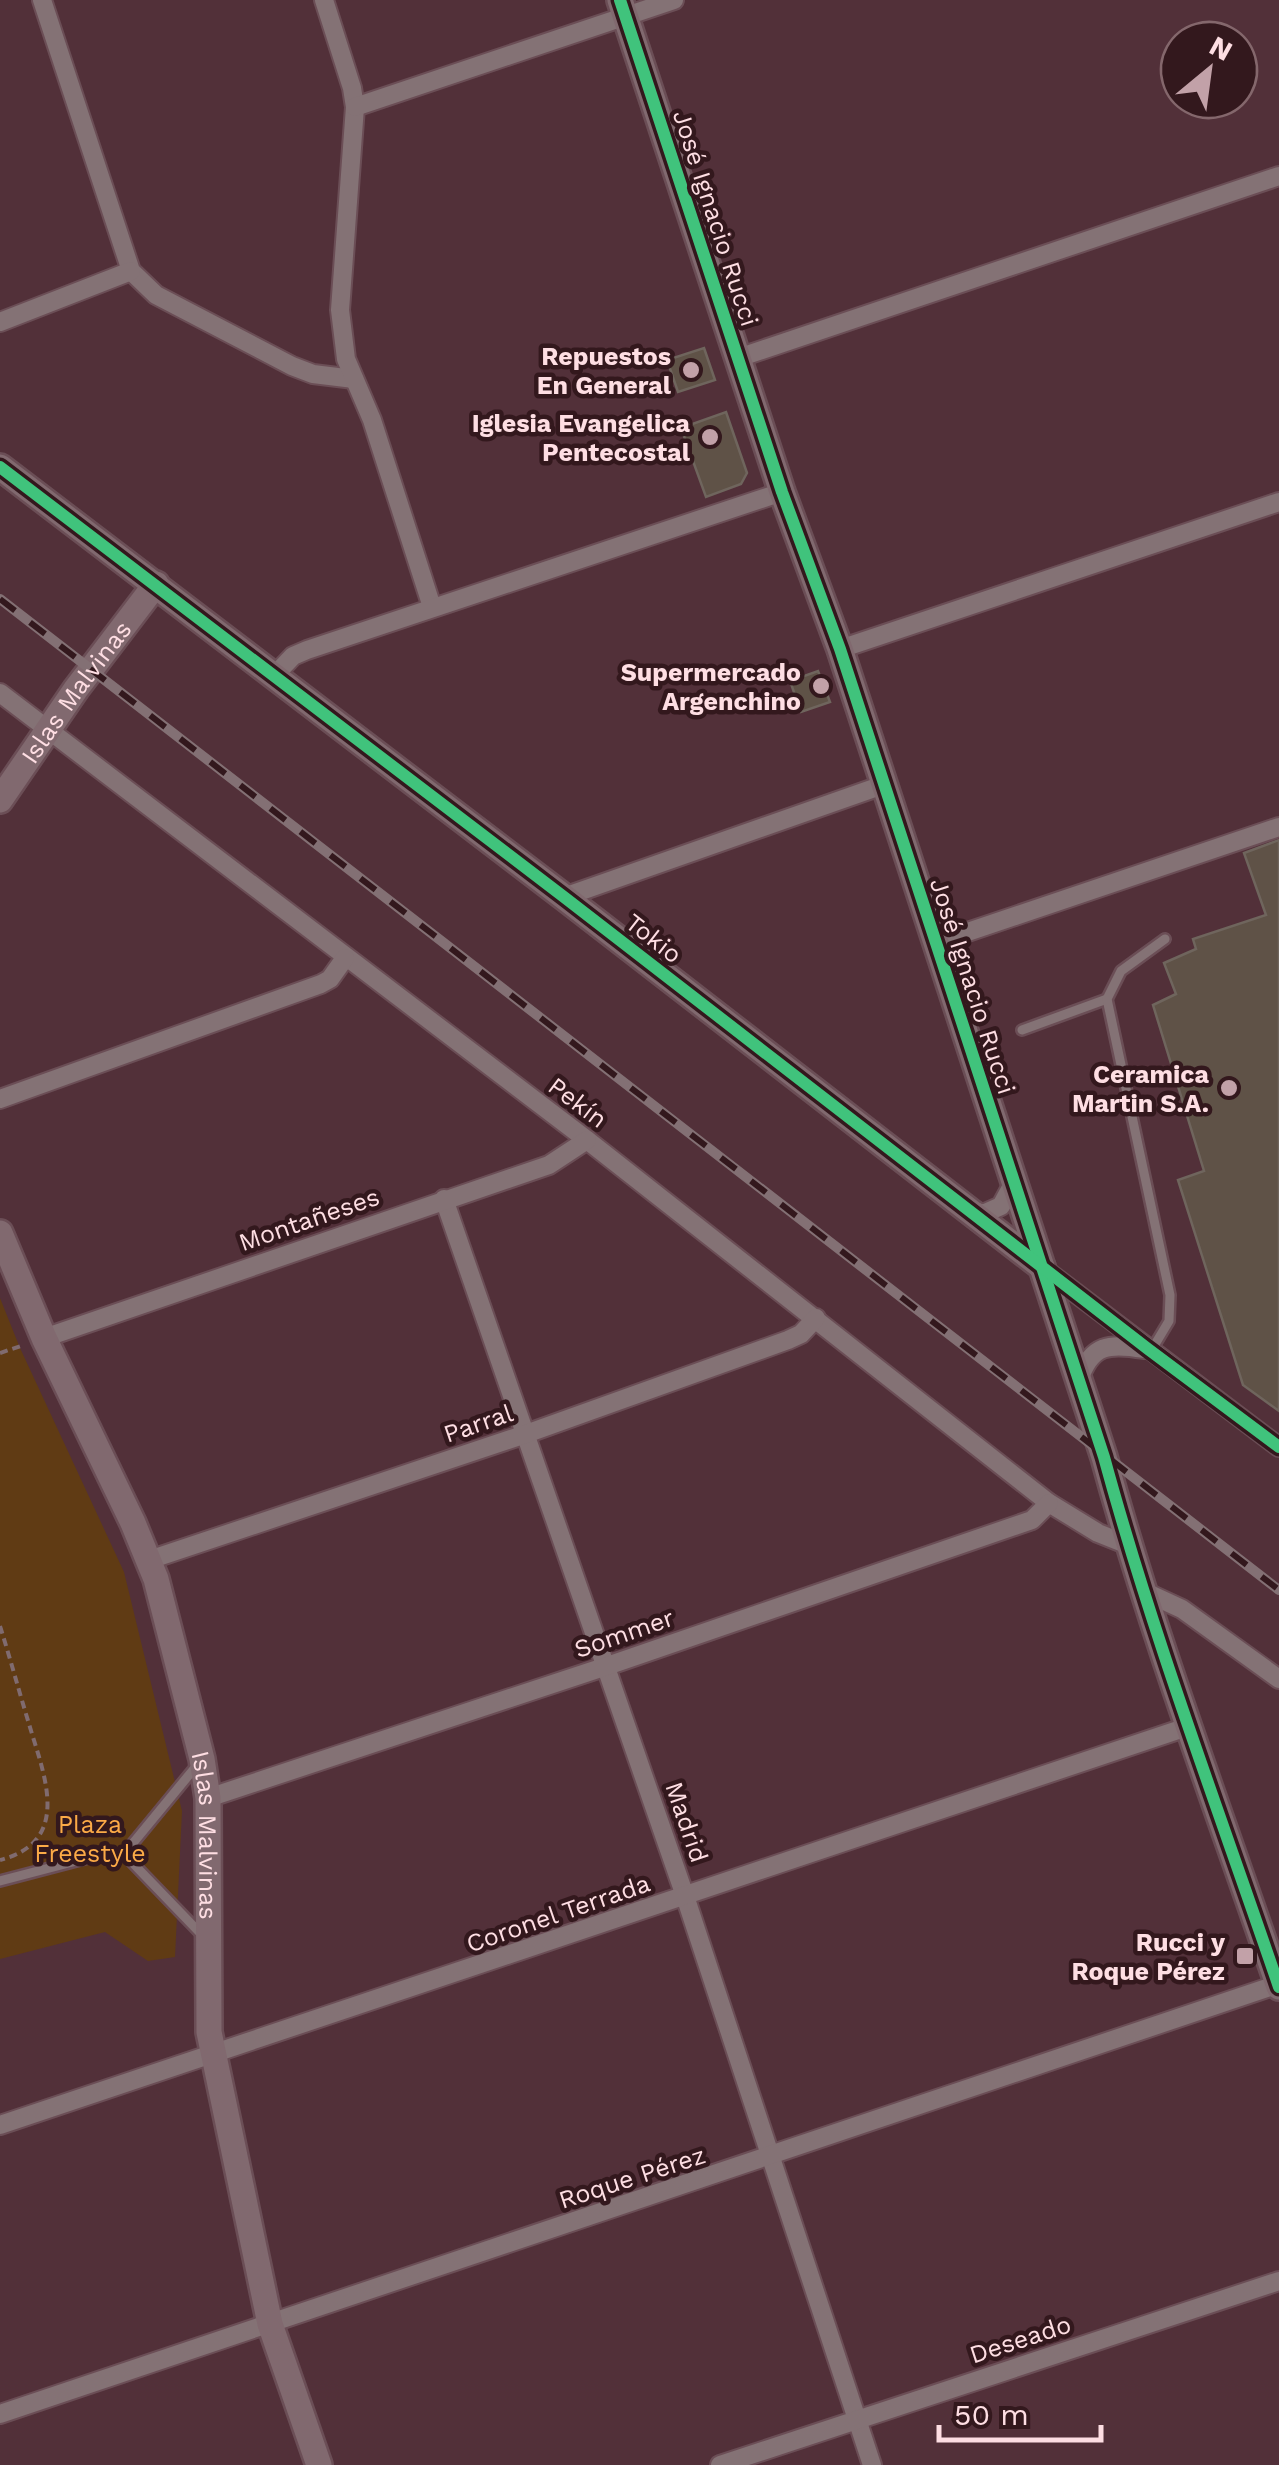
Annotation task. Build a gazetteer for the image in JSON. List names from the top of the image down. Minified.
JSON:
{"streets":{"street":["José Ignacio Rucci","Islas Malvinas","Tokio","Pekín","Montañeses","Parral","Sommer","Madrid","Coronel Terrada","Roque Pérez","Deseado"]},"crossings":[["José Ignacio Rucci","Tokio"],["José Ignacio Rucci","Pekín"],["José Ignacio Rucci","Coronel Terrada"],["José Ignacio Rucci","Roque Pérez"],["Islas Malvinas","Tokio"],["Islas Malvinas","Pekín"],["Islas Malvinas","Montañeses"],["Islas Malvinas","Parral"],["Islas Malvinas","Sommer"],["Islas Malvinas","Coronel Terrada"],["Islas Malvinas","Roque Pérez"],["Pekín","Montañeses"],["Pekín","Parral"],["Pekín","Sommer"],["Montañeses","Madrid"],["Parral","Madrid"],["Sommer","Madrid"],["Madrid","Coronel Terrada"],["Madrid","Roque Pérez"],["Madrid","Deseado"]],"parks":["Plaza Freestyle"],"places":{"other":["Repuestos En General","Iglesia Evangelica Pentecostal","Supermercado Argenchino","Ceramica Martin S.A."],"transit":["Rucci y Roque Pérez"]},"scale_bar":"50 m","north":"top right"}
